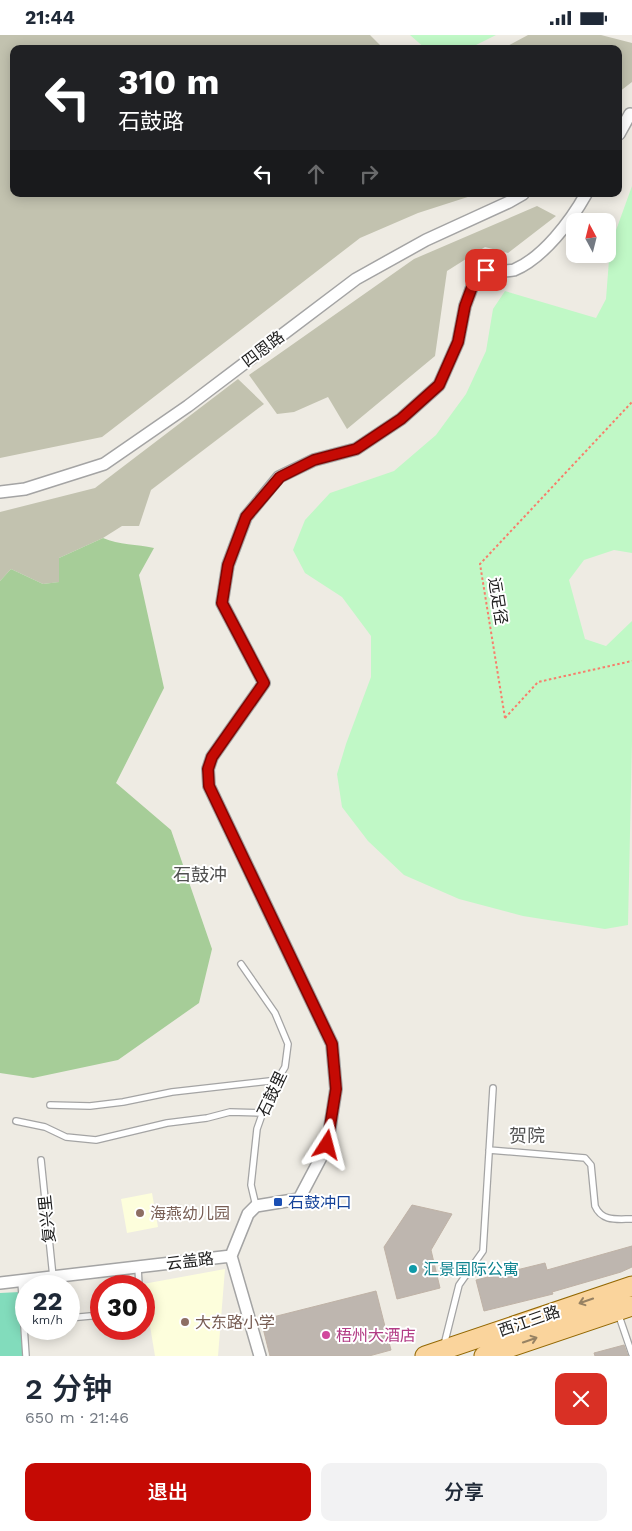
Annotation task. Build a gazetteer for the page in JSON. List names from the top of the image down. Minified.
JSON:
{"streets":{"main road":["西江三路"],"street":["四恩路","云盖路"],"lane":["石鼓里","复兴里"],"path":["远足径"]},"districts":["石鼓冲","贺院"],"places":{"transit":["石鼓冲口"],"other":["海燕幼儿园","汇景国际公寓","大东路小学","梧州大酒店"]},"north":"top","page":{"status":"21:44","turn":["310 m","石鼓路"],"speed":"22 km/h","limit":"30","heading":["2 分钟","650 m · 21:46"],"buttons":["退出","分享"]}}
